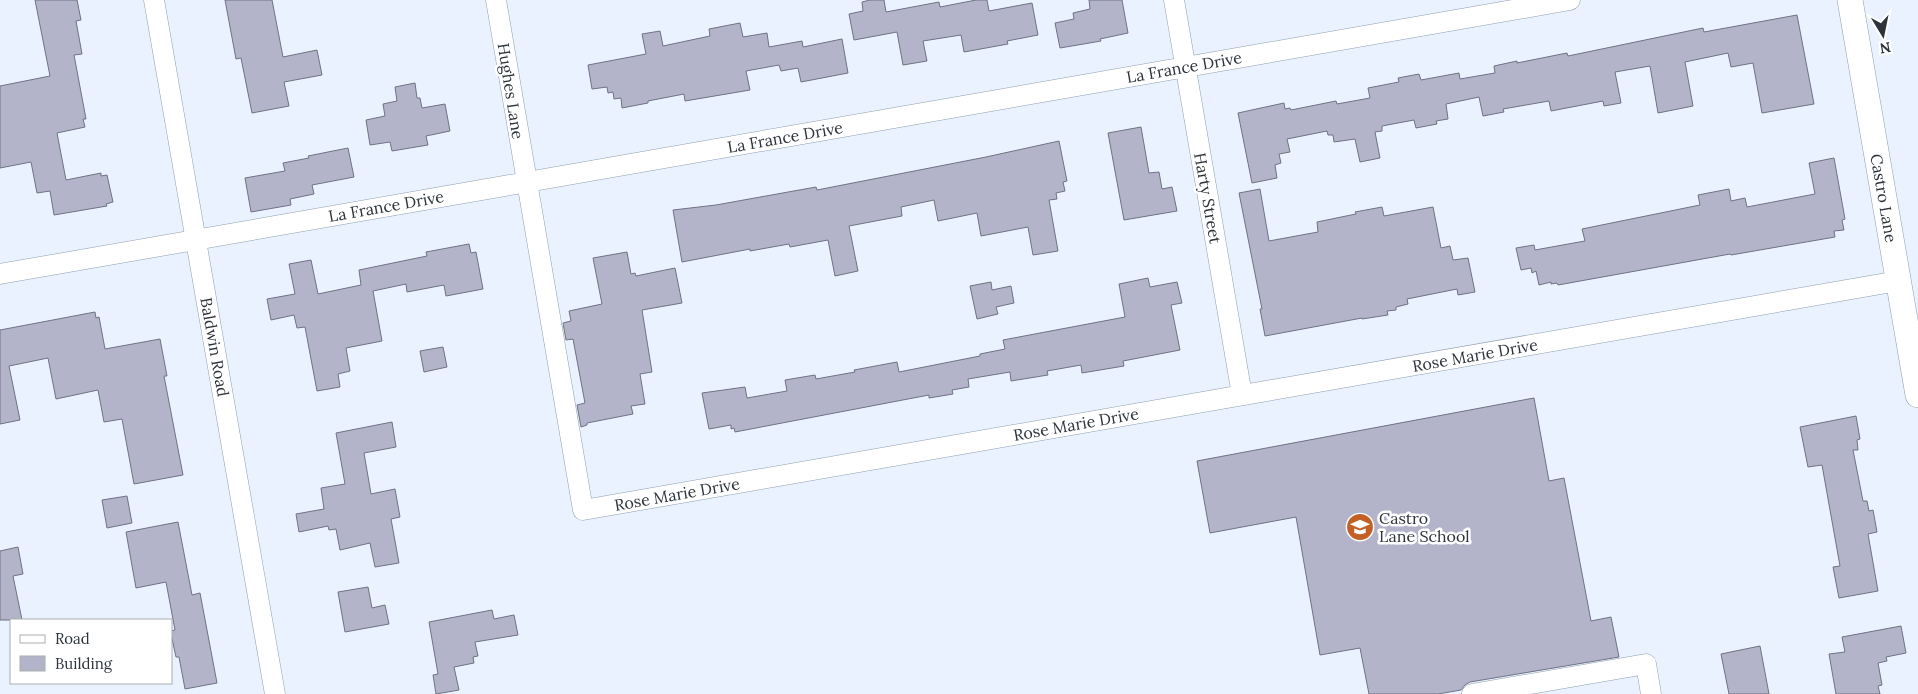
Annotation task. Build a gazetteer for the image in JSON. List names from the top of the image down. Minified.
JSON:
{"streets":{"street":["La France Drive","Hughes Lane","Harty Street","Castro Lane","Baldwin Road","Rose Marie Drive"]},"crossings":[["La France Drive","Hughes Lane"],["La France Drive","Harty Street"],["La France Drive","Baldwin Road"],["La France Drive","Rose Marie Drive"],["Hughes Lane","Rose Marie Drive"],["Harty Street","Rose Marie Drive"],["Castro Lane","Rose Marie Drive"]],"places":{"school or university":["Castro Lane School"]},"legend":["Road","Building"],"north":"bottom"}
